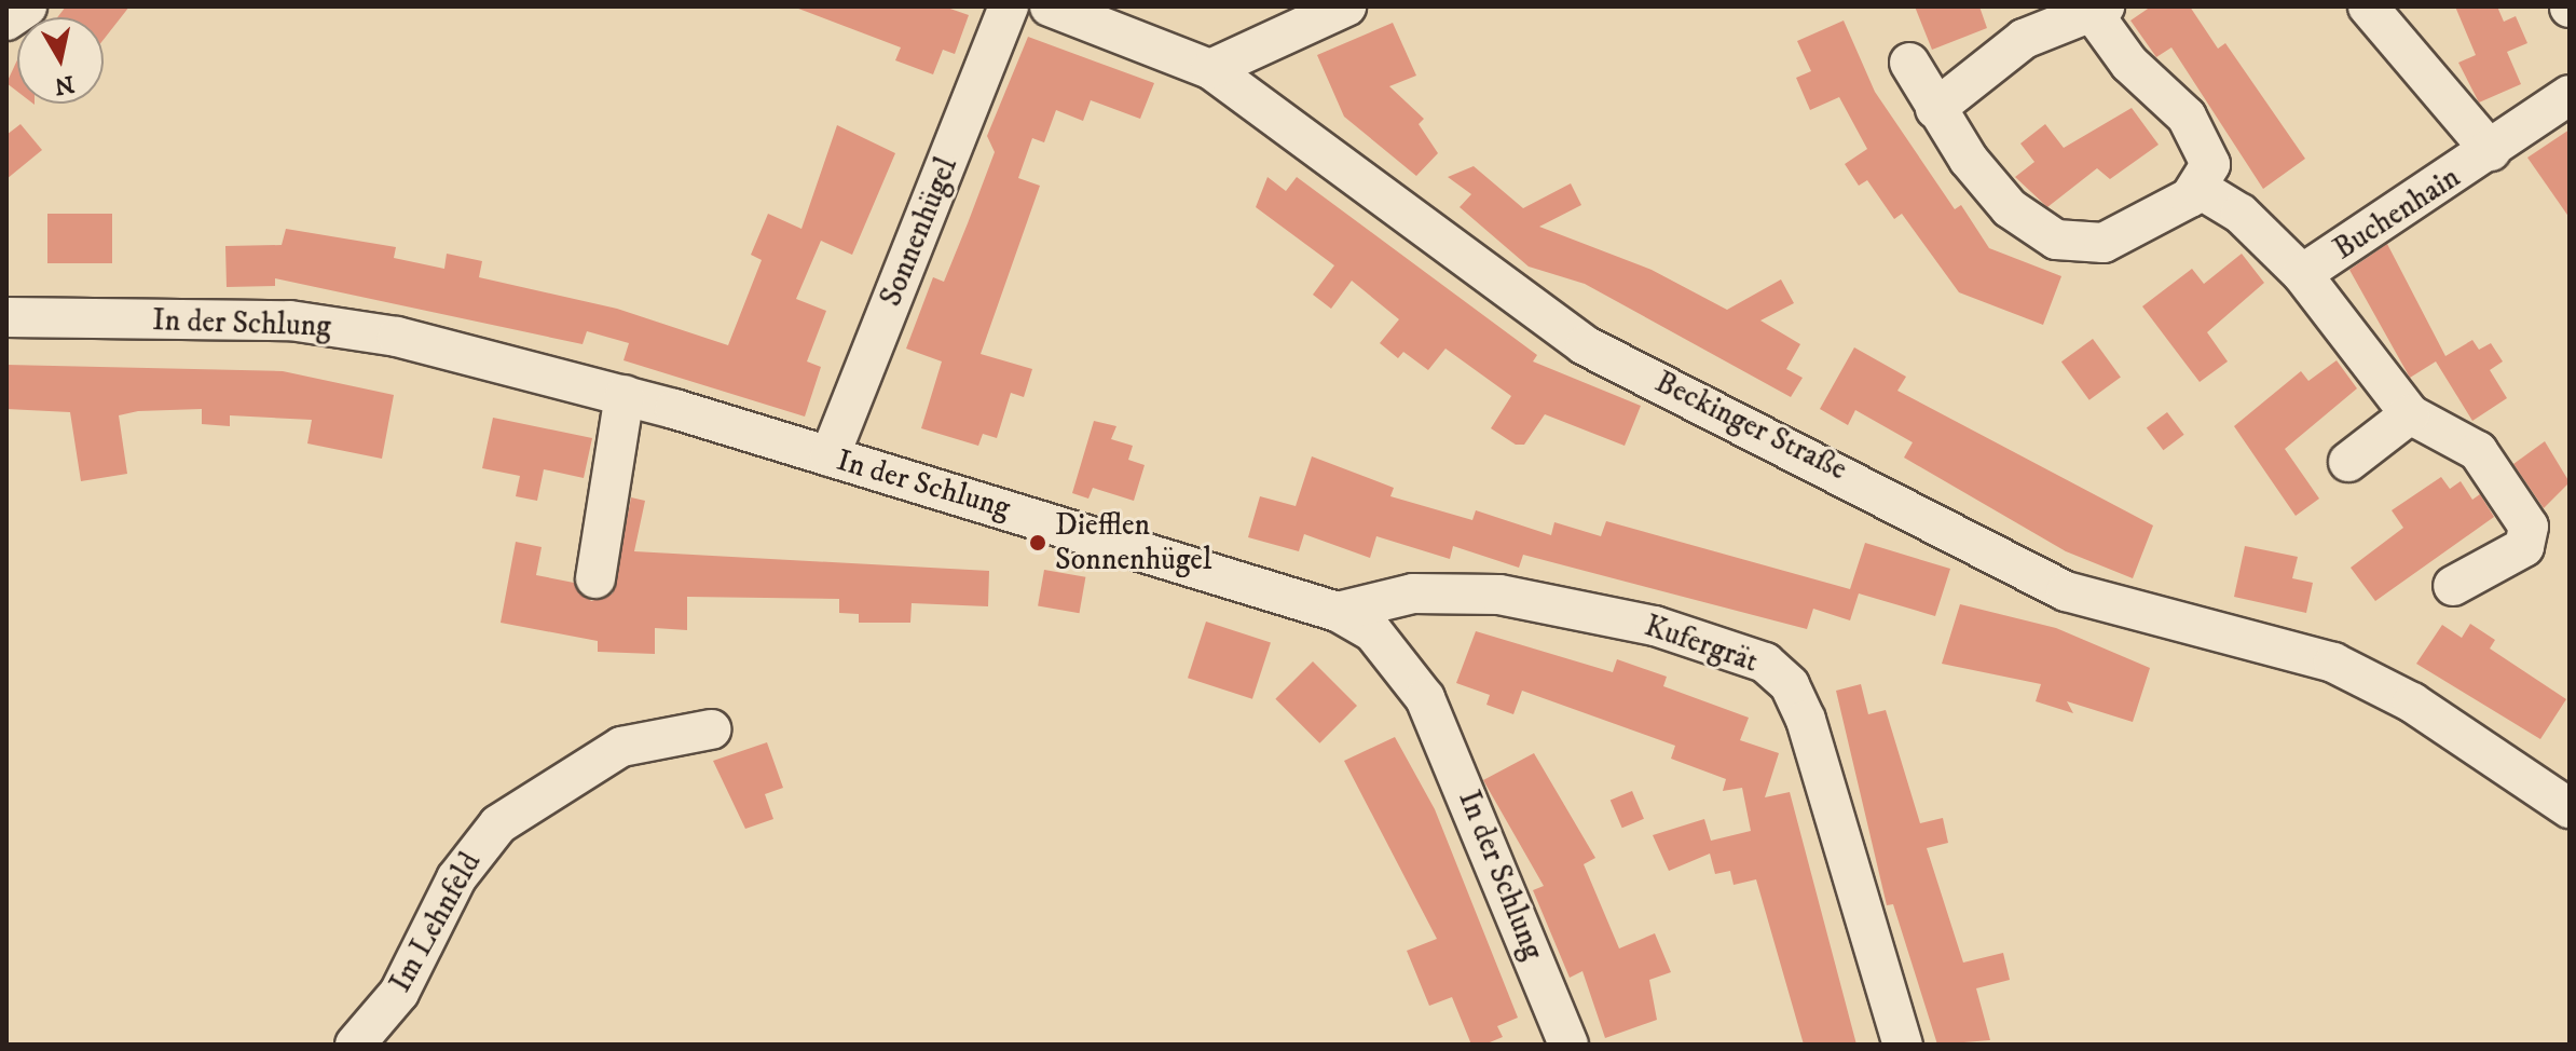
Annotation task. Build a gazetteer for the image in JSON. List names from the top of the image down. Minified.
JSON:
{"streets":{"street":["Buchenhain","Sonnenhügel","In der Schlung","Beckinger Straße","Kufergrät","Im Lehnfeld"]},"crossings":[["Sonnenhügel","In der Schlung"],["In der Schlung","Kufergrät"]],"places":["Diefflen Sonnenhügel"],"north":"bottom"}
